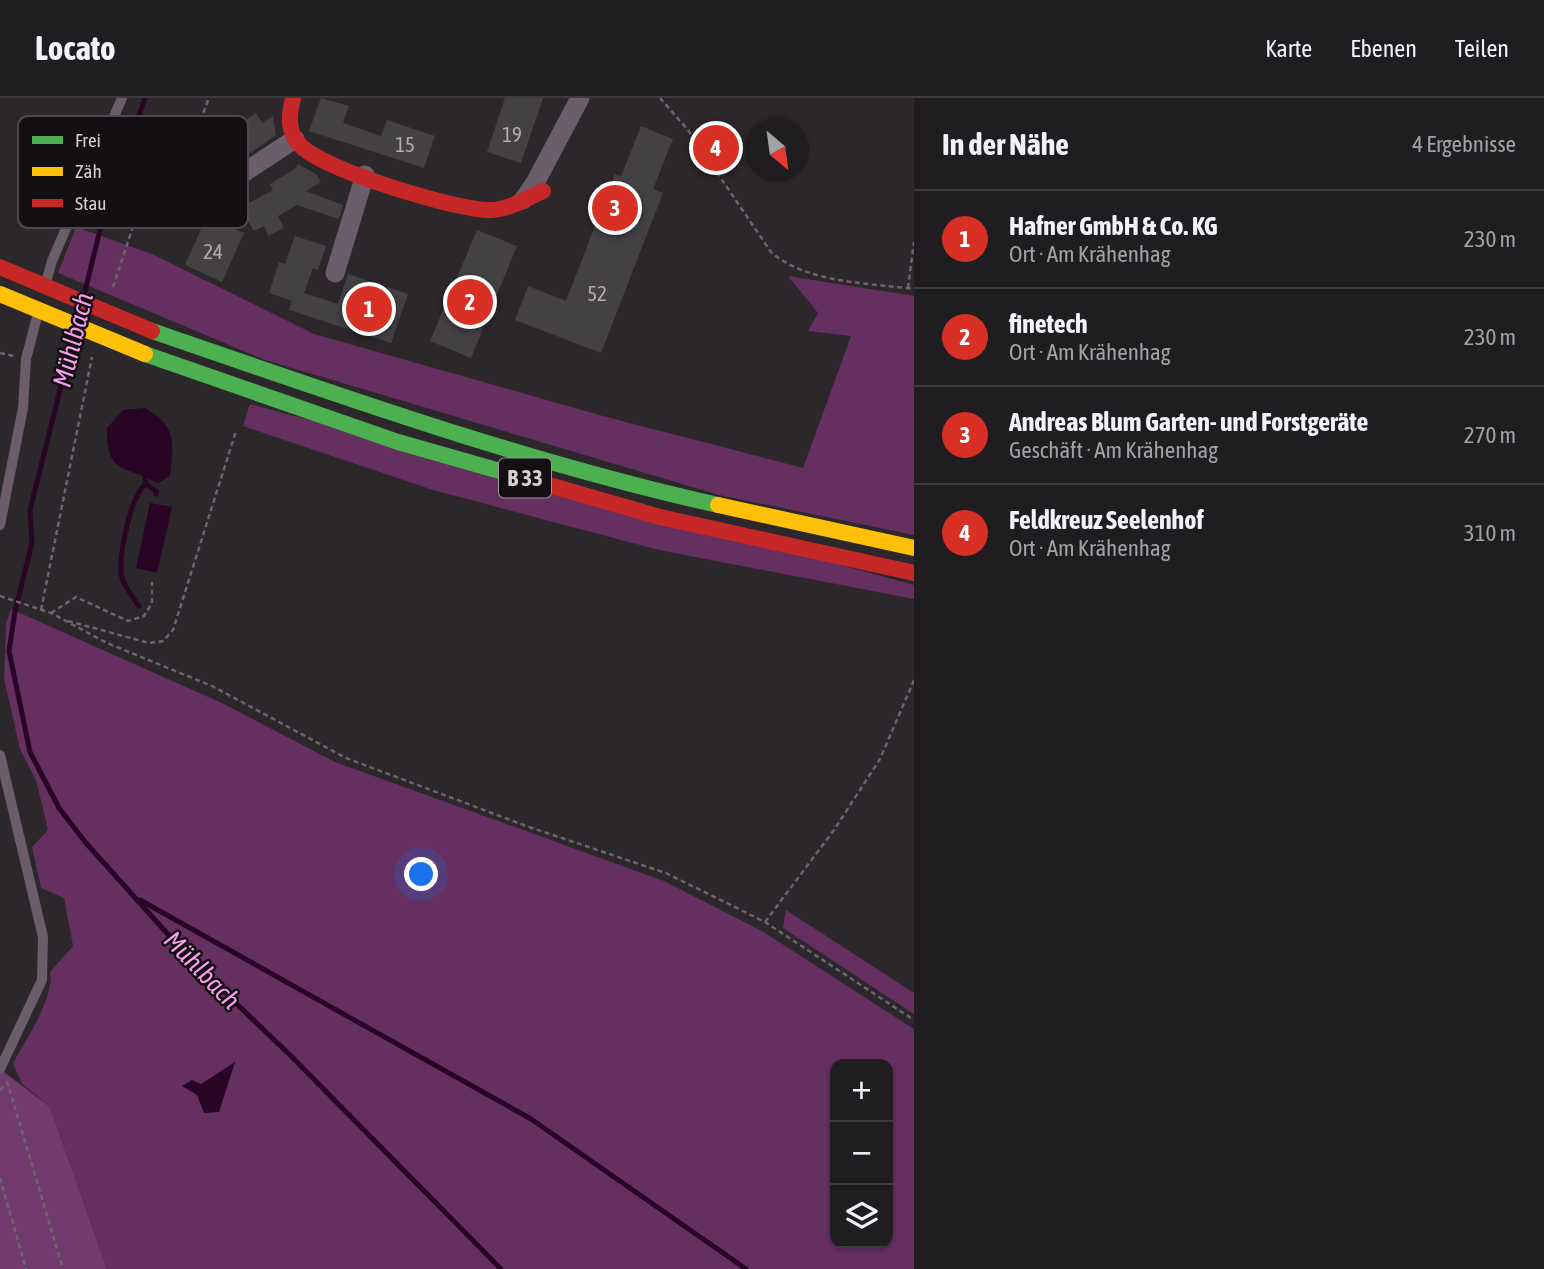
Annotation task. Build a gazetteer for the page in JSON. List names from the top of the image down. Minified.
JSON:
{"streets":{"main road":["B 33"]},"water":["Mühlbach"],"house_numbers":["19","15","24","52"],"legend":["Frei","Zäh","Stau"],"north":"bottom right","page":{"header":"Locato","nav":["Karte","Ebenen","Teilen"],"heading":["In der Nähe","4 Ergebnisse"],"pins":["4","3","2","1"],"list":[{"mark":"1","name":"Hafner GmbH & Co. KG","note":"Ort · Am Krähenhag","value":"230 m"},{"mark":"2","name":"finetech","note":"Ort · Am Krähenhag","value":"230 m"},{"mark":"3","name":"Andreas Blum Garten- und Forstgeräte","note":"Geschäft · Am Krähenhag","value":"270 m"},{"mark":"4","name":"Feldkreuz Seelenhof","note":"Ort · Am Krähenhag","value":"310 m"}],"map_buttons":["+","−"]}}
